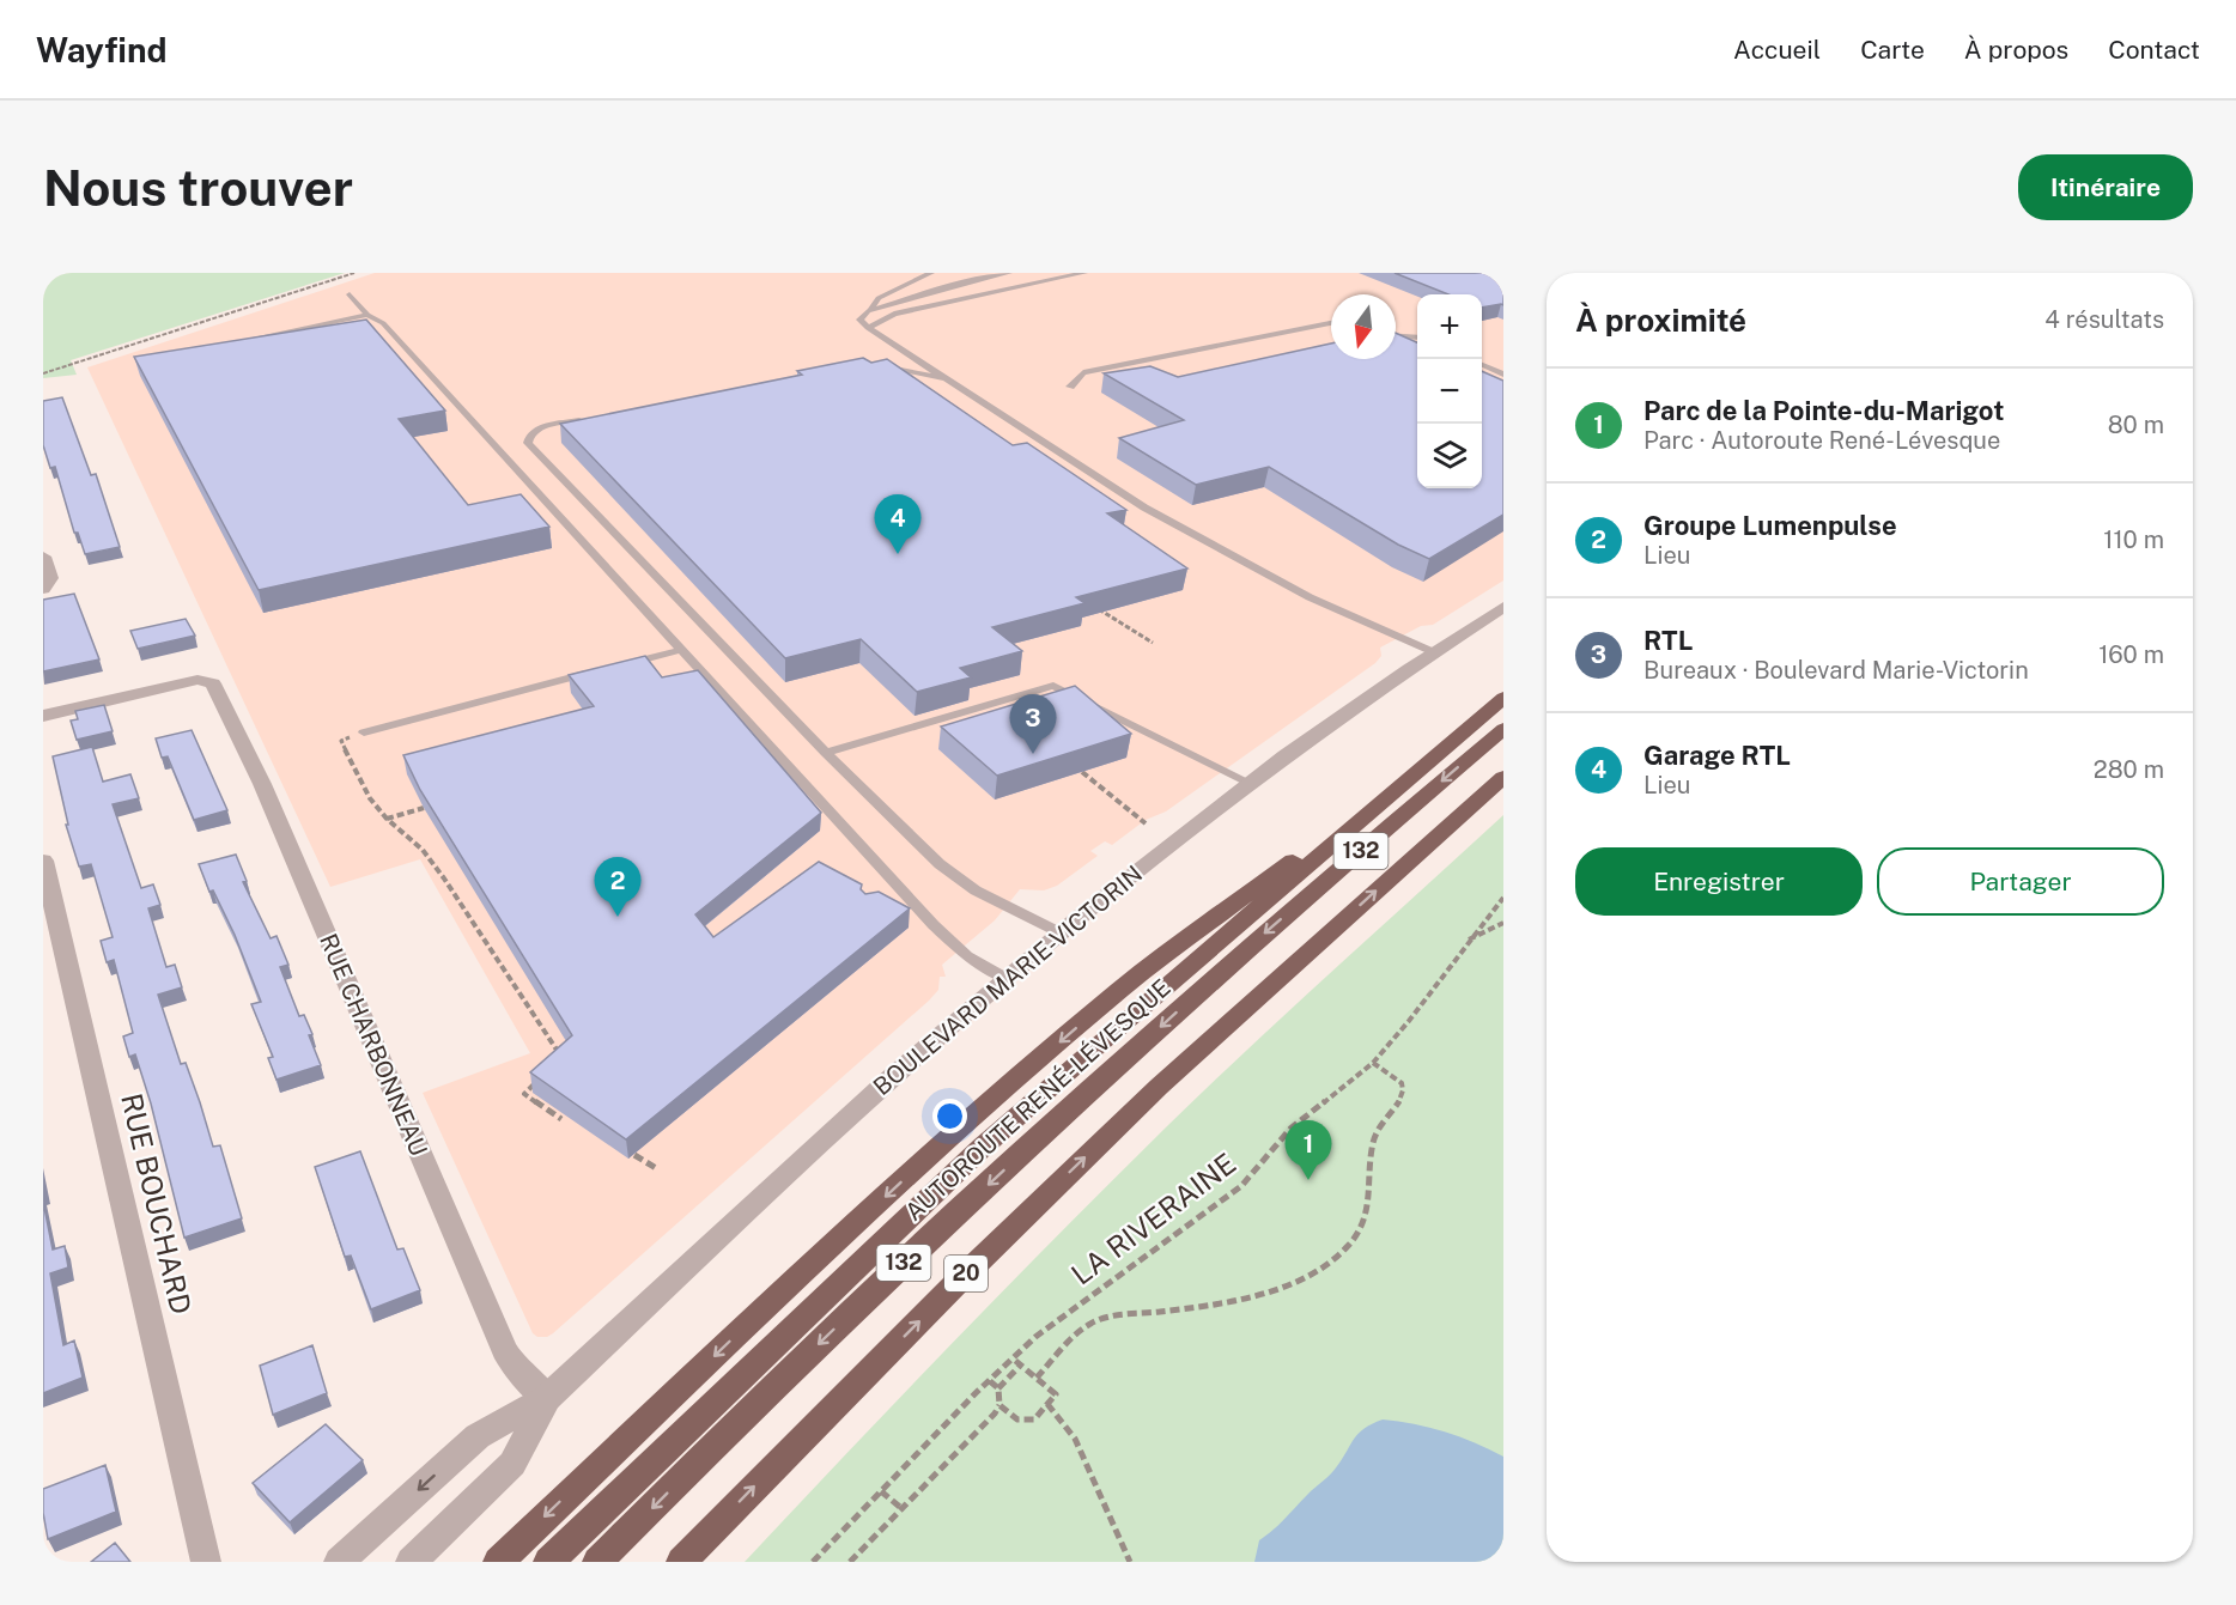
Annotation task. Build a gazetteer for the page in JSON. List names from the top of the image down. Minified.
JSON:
{"streets":{"highway":["132","AUTOROUTE RENÉ-LÉVESQUE","20"],"street":["BOULEVARD MARIE-VICTORIN","RUE CHARBONNEAU","RUE BOUCHARD"],"path":["LA RIVERAINE"]},"crossings":[["BOULEVARD MARIE-VICTORIN","RUE CHARBONNEAU"]],"north":"bottom","page":{"header":"Wayfind","nav":["Accueil","Carte","À propos","Contact"],"buttons":["Itinéraire",["Enregistrer","Partager"]],"title":"Nous trouver","heading":["À proximité","4 résultats"],"map_buttons":["+","−"],"list":[{"mark":"1","name":"Parc de la Pointe-du-Marigot","note":"Parc · Autoroute René-Lévesque","value":"80 m"},{"mark":"2","name":"Groupe Lumenpulse","note":"Lieu","value":"110 m"},{"mark":"3","name":"RTL","note":"Bureaux · Boulevard Marie-Victorin","value":"160 m"},{"mark":"4","name":"Garage RTL","note":"Lieu","value":"280 m"}],"pins":["4","3","2","1"]}}
